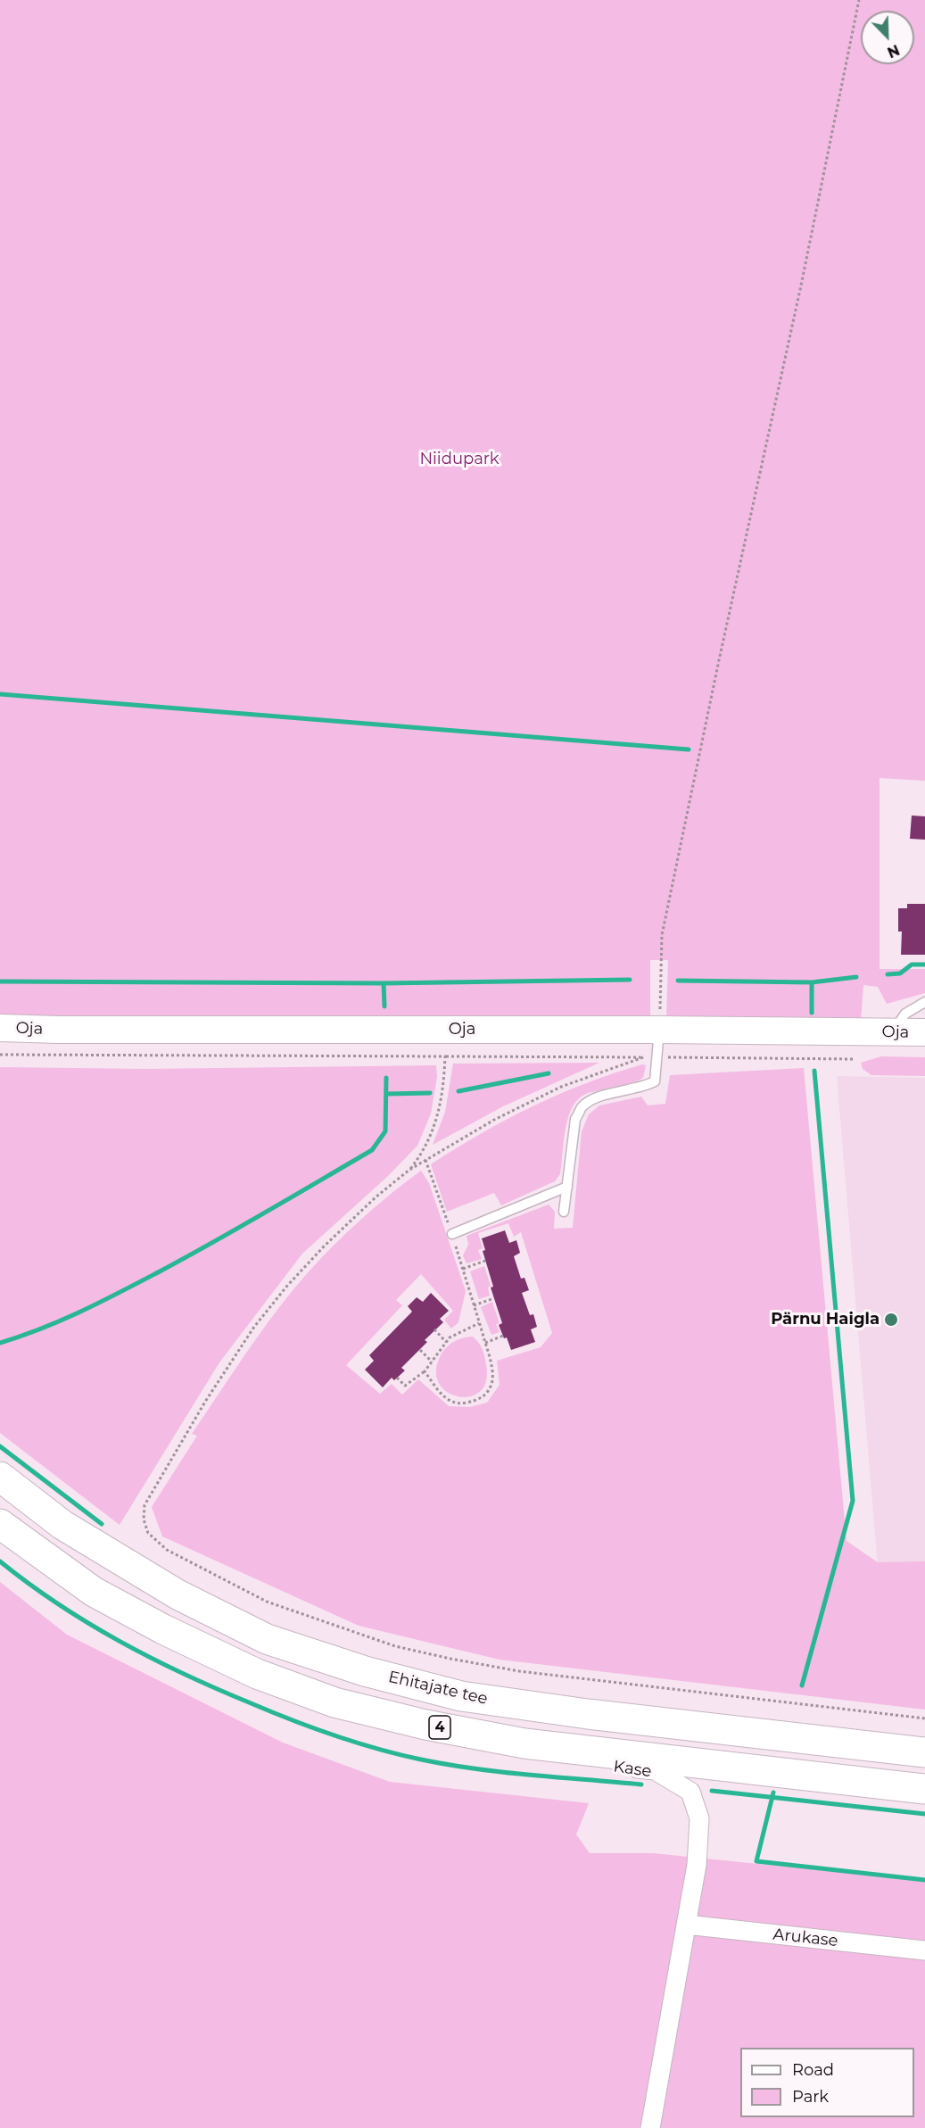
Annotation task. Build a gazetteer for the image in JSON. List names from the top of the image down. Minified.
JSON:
{"streets":{"highway":["Ehitajate tee","4"],"street":["Oja","Kase","Arukase"]},"crossings":[["4","Kase"],["Kase","Arukase"]],"parks":["Niidupark"],"places":["Pärnu Haigla"],"legend":["Road","Park"],"north":"bottom right"}
